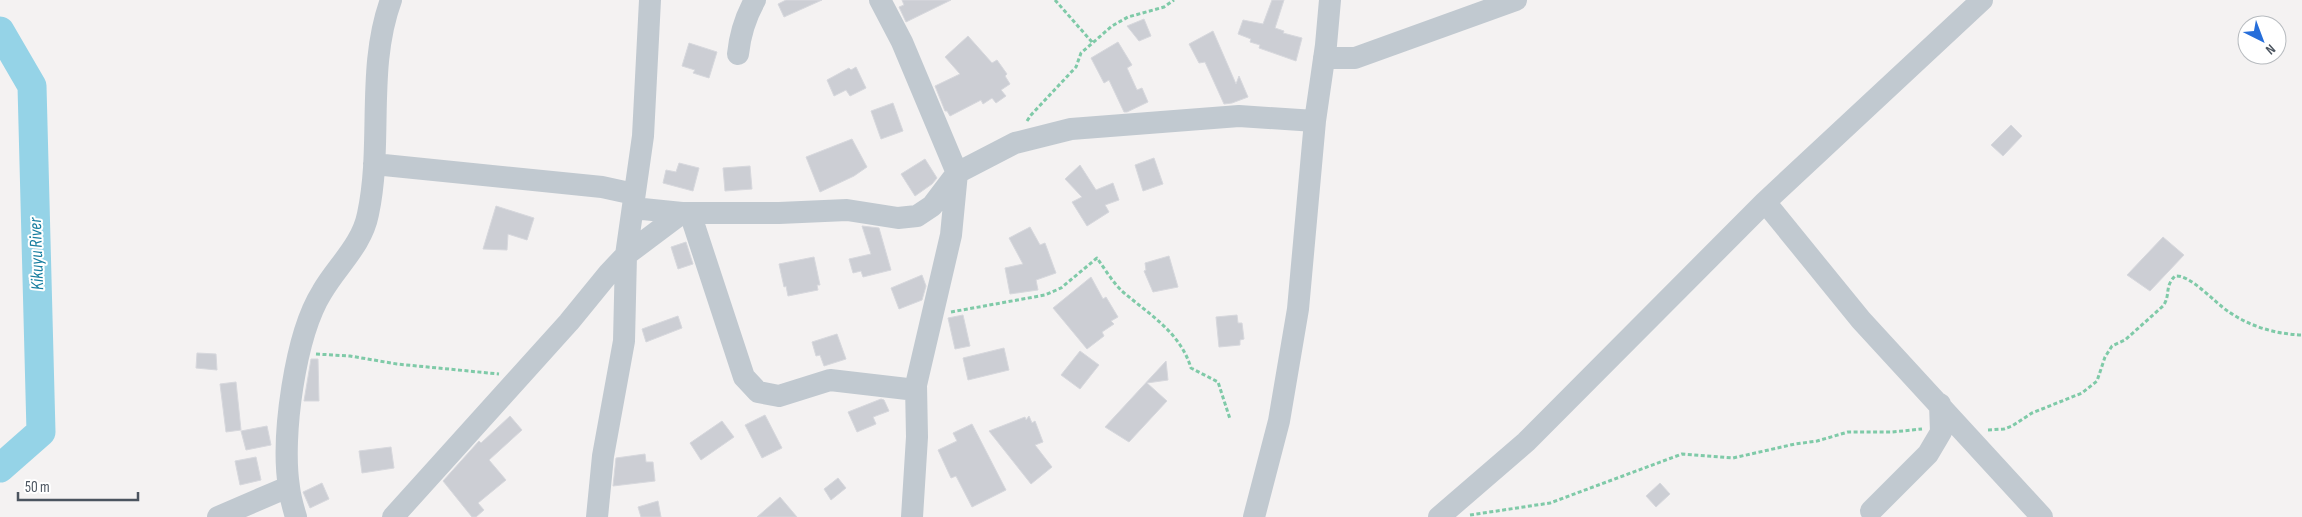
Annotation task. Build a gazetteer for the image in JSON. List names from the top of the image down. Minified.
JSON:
{"water":["Kikuyu River"],"scale_bar":"50 m","north":"bottom right"}
